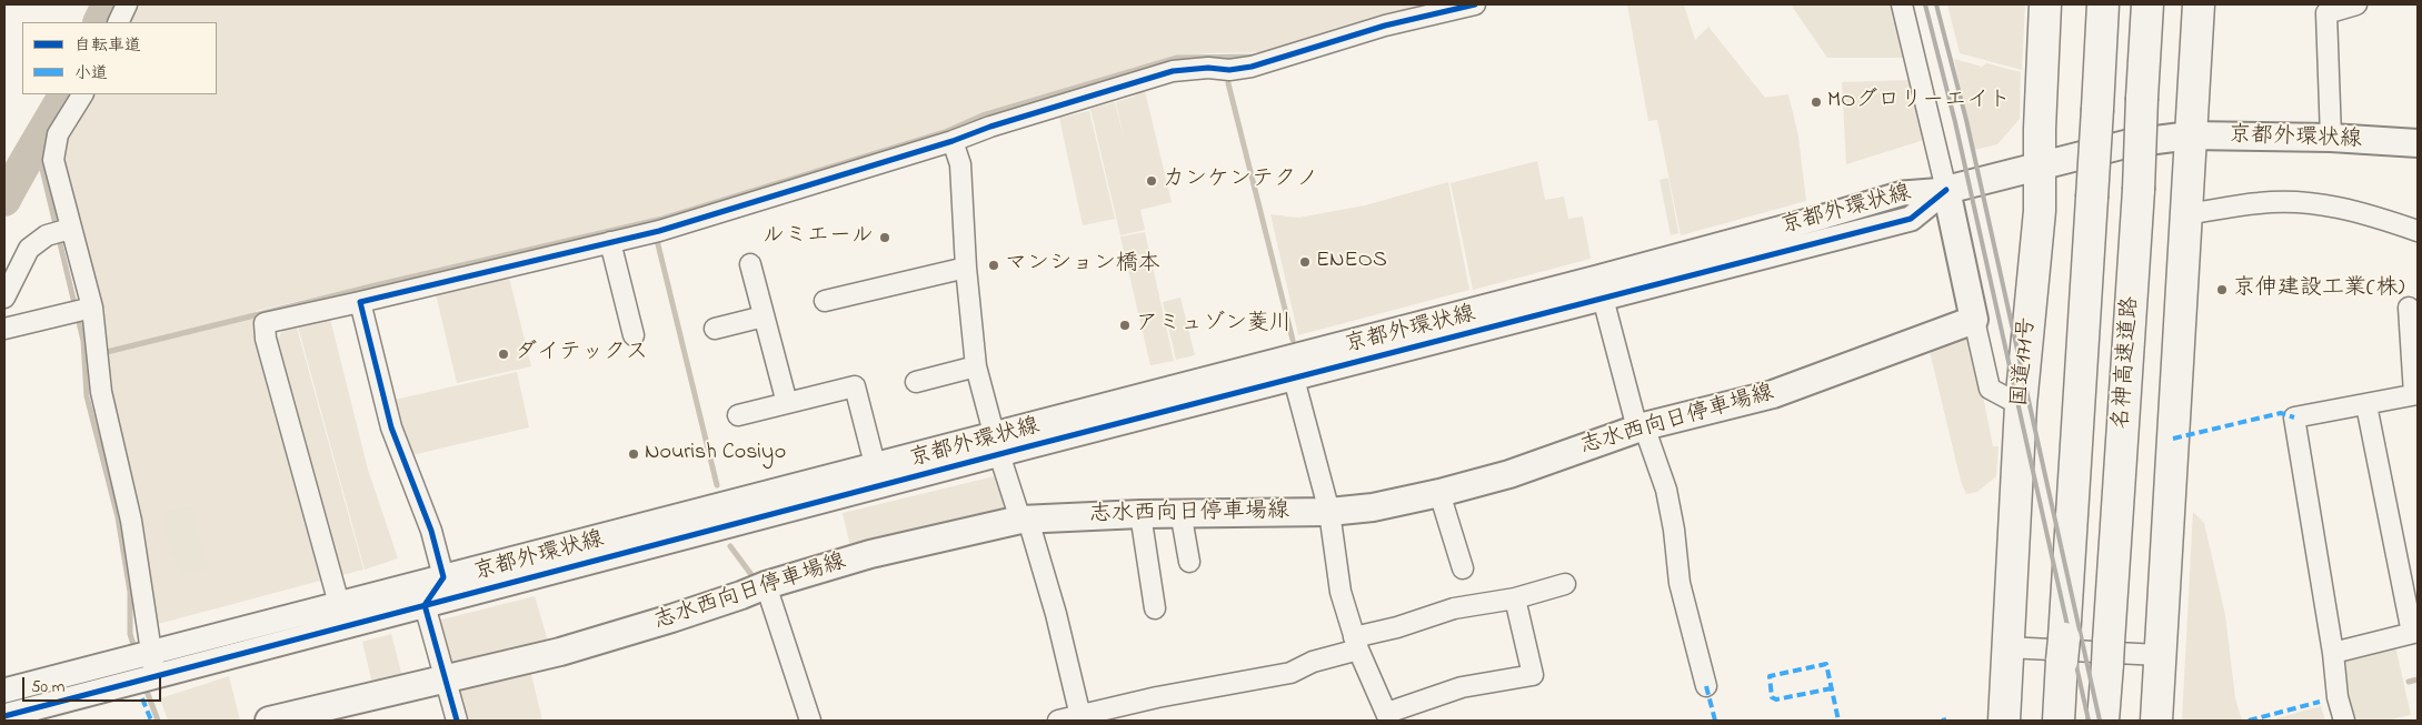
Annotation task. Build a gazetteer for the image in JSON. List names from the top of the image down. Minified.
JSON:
{"streets":{"highway":["国道171号","名神高速道路"],"main road":["京都外環状線","志水西向日停車場線"]},"crossings":[["京都外環状線","国道171号"]],"places":["MOグロリーエイト","カンケンテクノ","ルミエール","ENEOS","マンション橋本","京伸建設工業(株)","アミュゾン菱川","ダイテックス","Nourish Cosiyo"],"legend":["自転車道","小道"],"scale_bar":"50 m"}
